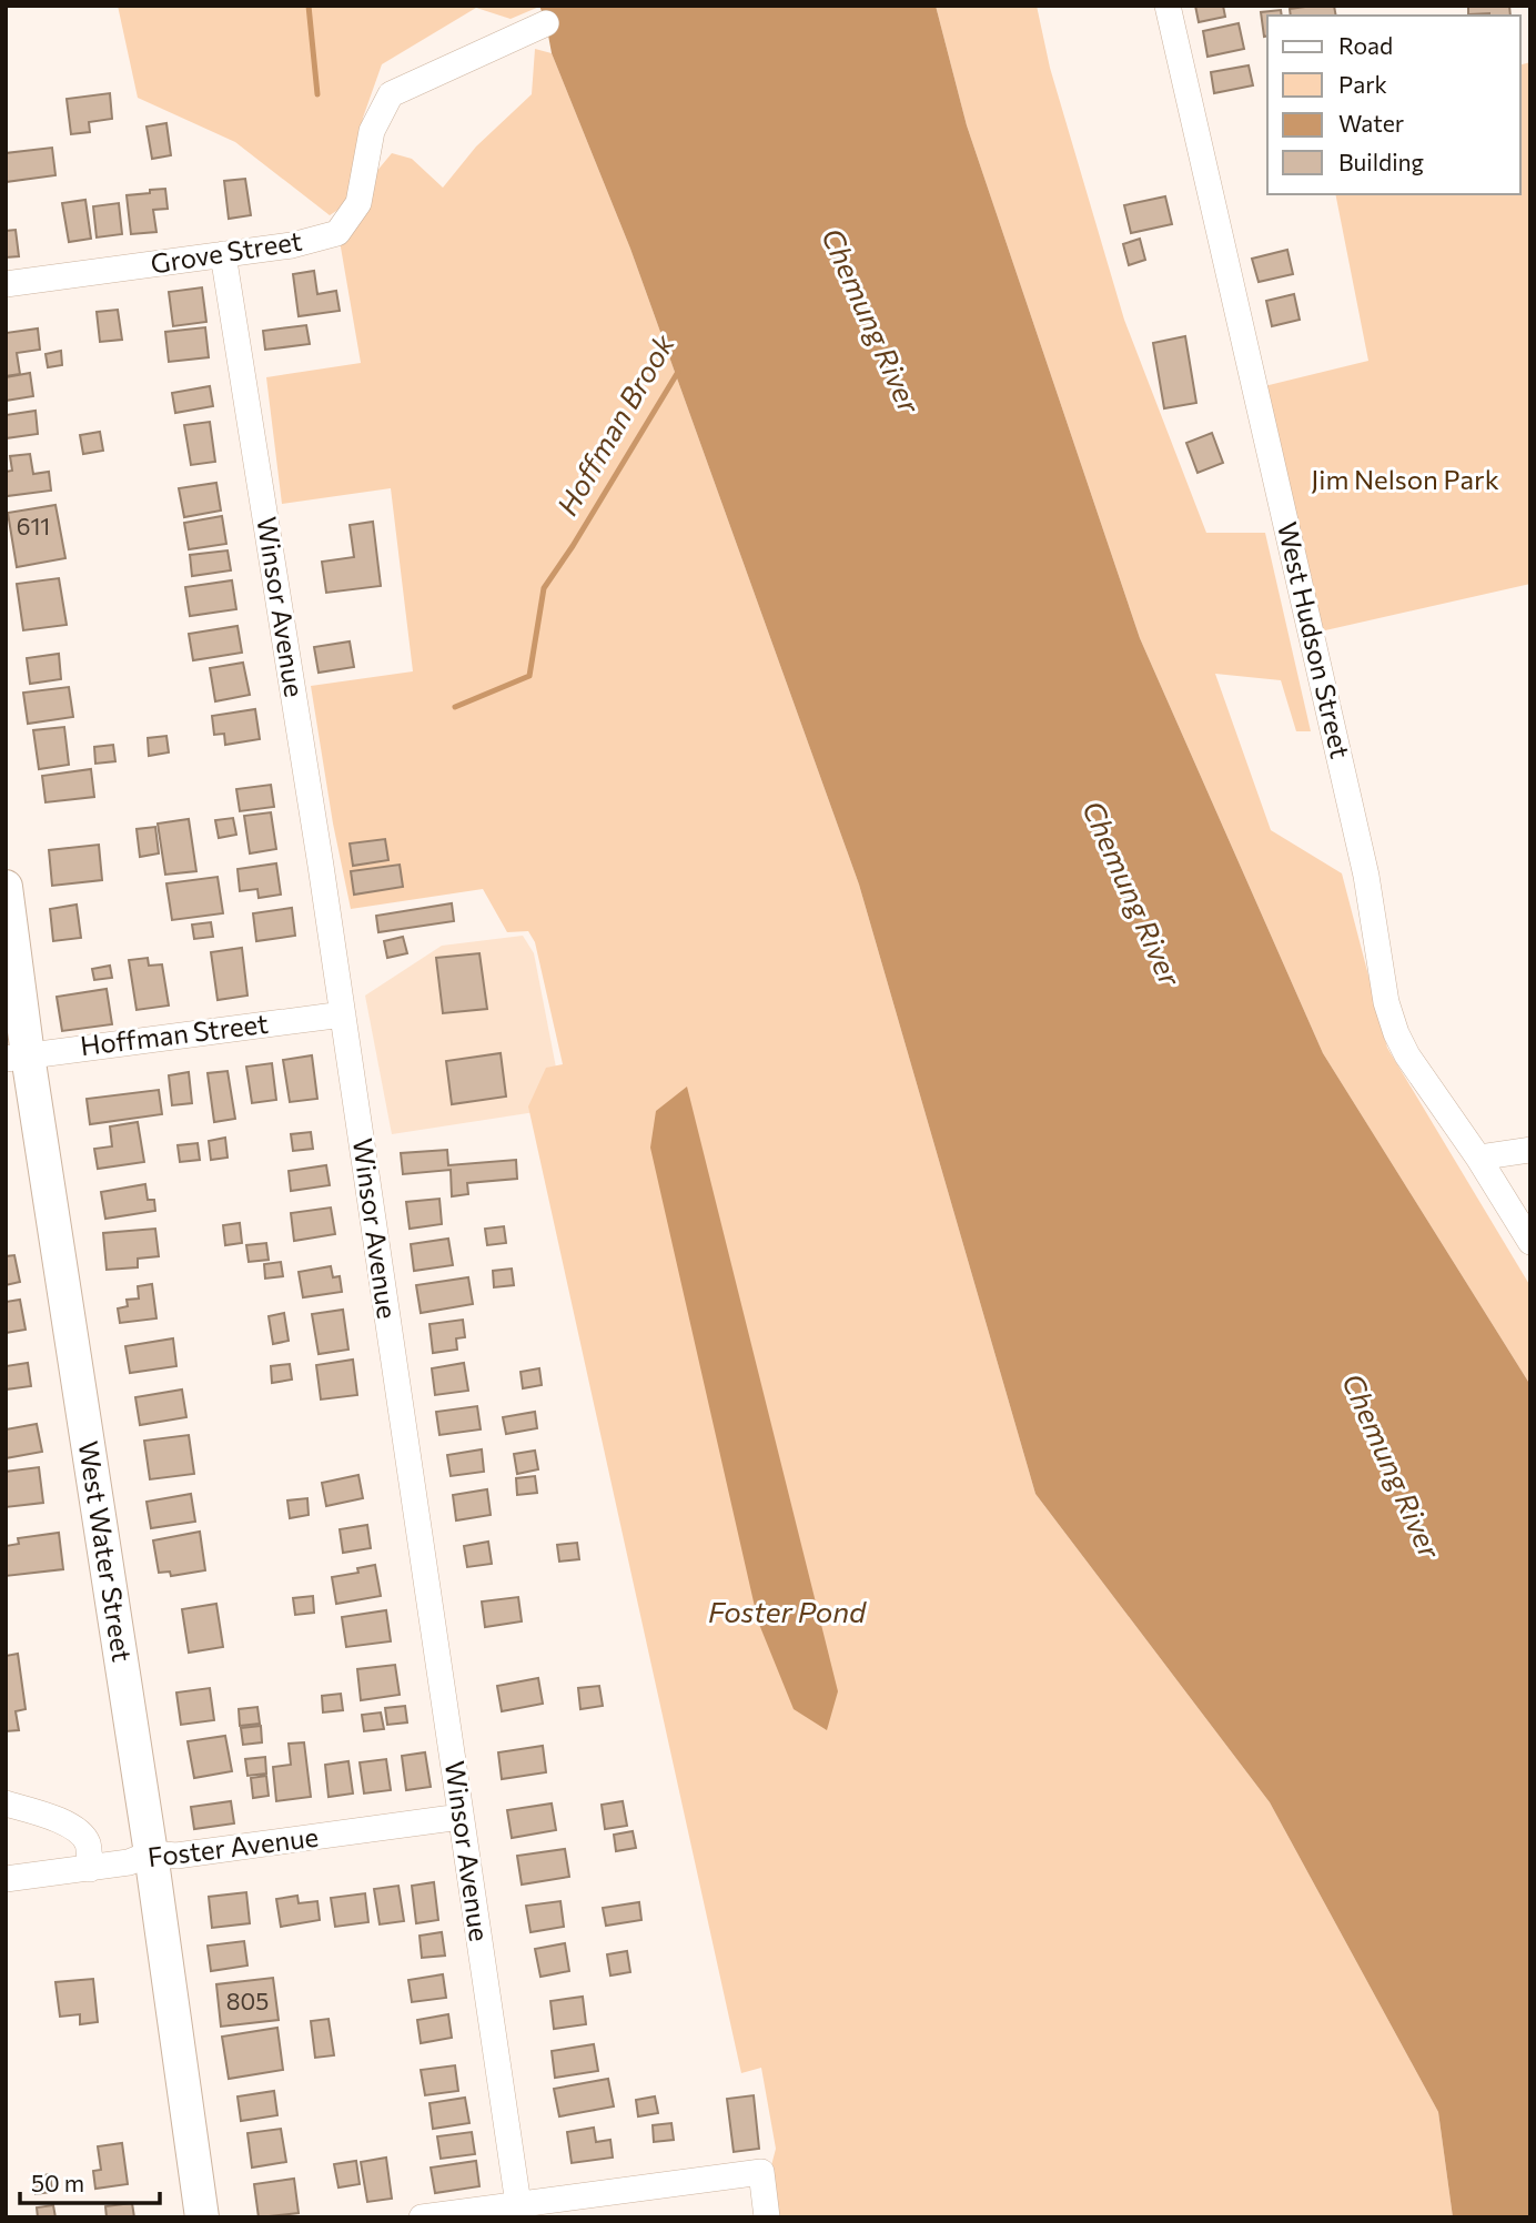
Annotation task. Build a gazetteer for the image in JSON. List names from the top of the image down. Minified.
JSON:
{"streets":{"main road":["West Water Street"],"street":["Grove Street","Winsor Avenue","West Hudson Street","Hoffman Street","Foster Avenue"]},"crossings":[["Grove Street","Winsor Avenue"],["Winsor Avenue","Hoffman Street"],["Winsor Avenue","Foster Avenue"],["Hoffman Street","West Water Street"],["West Water Street","Foster Avenue"]],"water":["Chemung River","Hoffman Brook","Foster Pond"],"parks":["Jim Nelson Park"],"house_numbers":["611","805"],"legend":["Road","Park","Water","Building"],"scale_bar":"50 m"}
